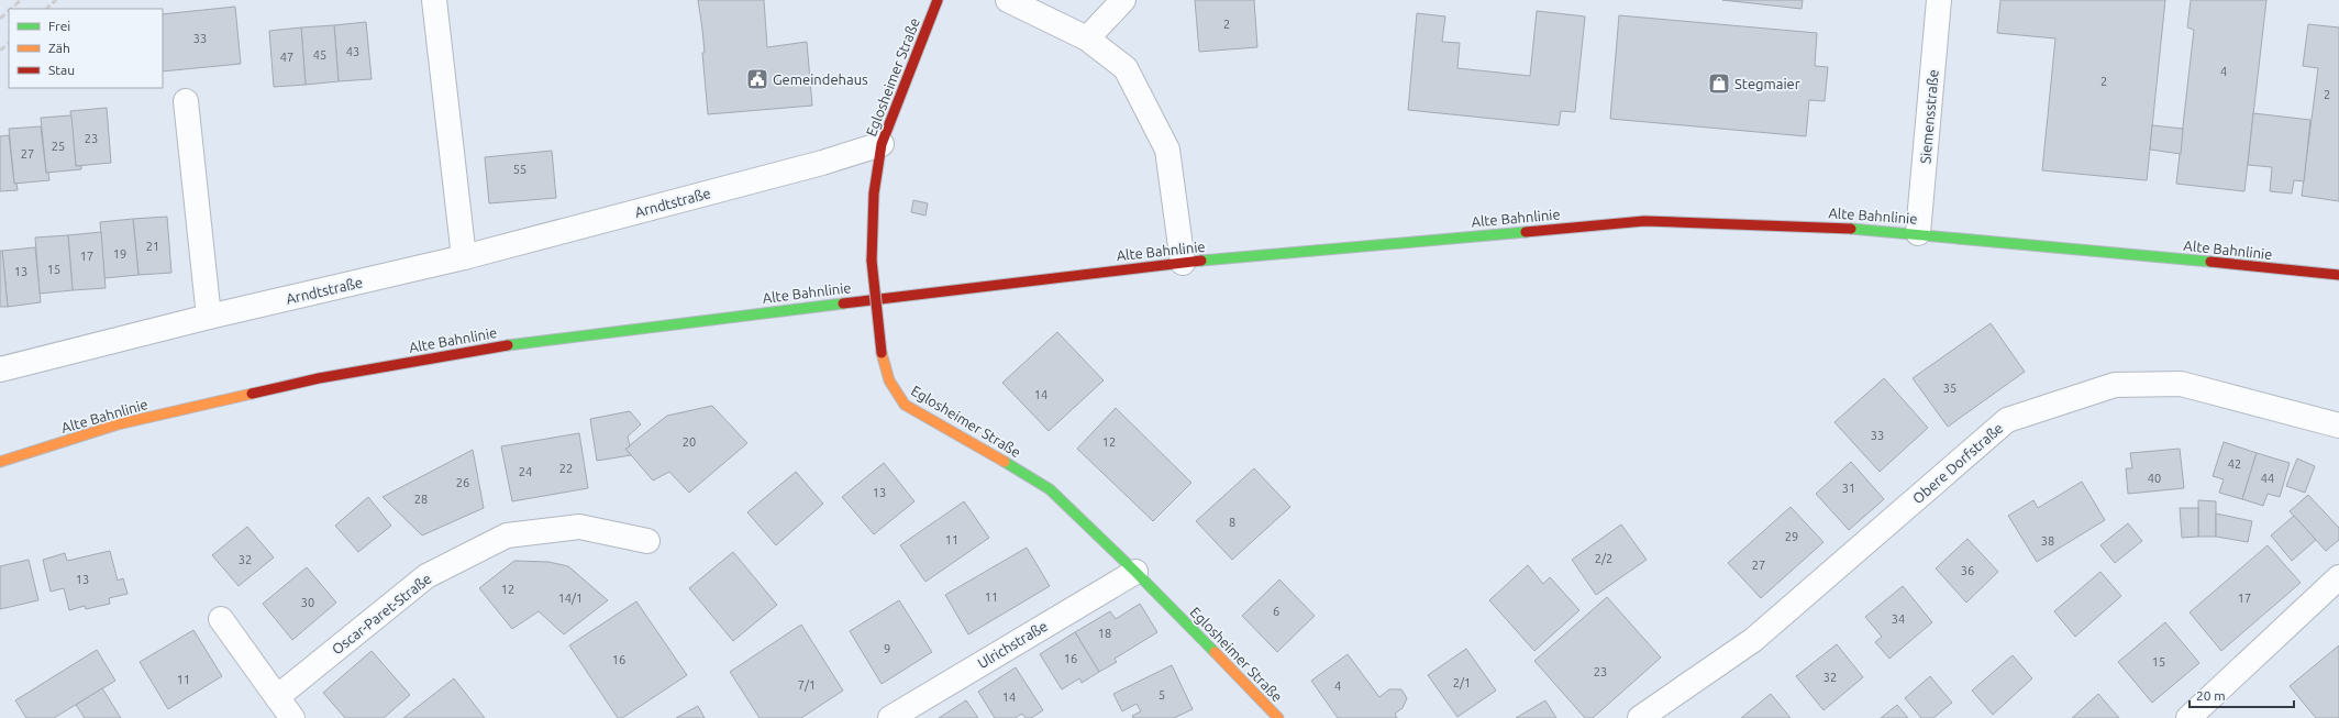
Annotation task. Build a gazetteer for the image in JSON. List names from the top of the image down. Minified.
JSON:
{"streets":{"street":["Eglosheimer Straße","Siemensstraße","Arndtstraße","Alte Bahnlinie","Obere Dorfstraße","Oscar-Paret-Straße","Ulrichstraße"]},"crossings":[["Eglosheimer Straße","Arndtstraße"],["Eglosheimer Straße","Ulrichstraße"],["Siemensstraße","Alte Bahnlinie"]],"places":{"public building":["Gemeindehaus"],"shop":["Stegmaier"]},"house_numbers":["2","33","43","45","47","4","2","2","23","25","27","55","21","19","17","15","13","35","14","33","20","12","42","22","24","40","44","26","31","13","28","8","29","11","38","2/2","32","27","36","13","12","11","14/1","17","30","6","34","18","9","16","16","15","23","32","11","2/1","7/1","4","5","14"],"legend":["Frei","Zäh","Stau"],"scale_bar":"20 m"}
